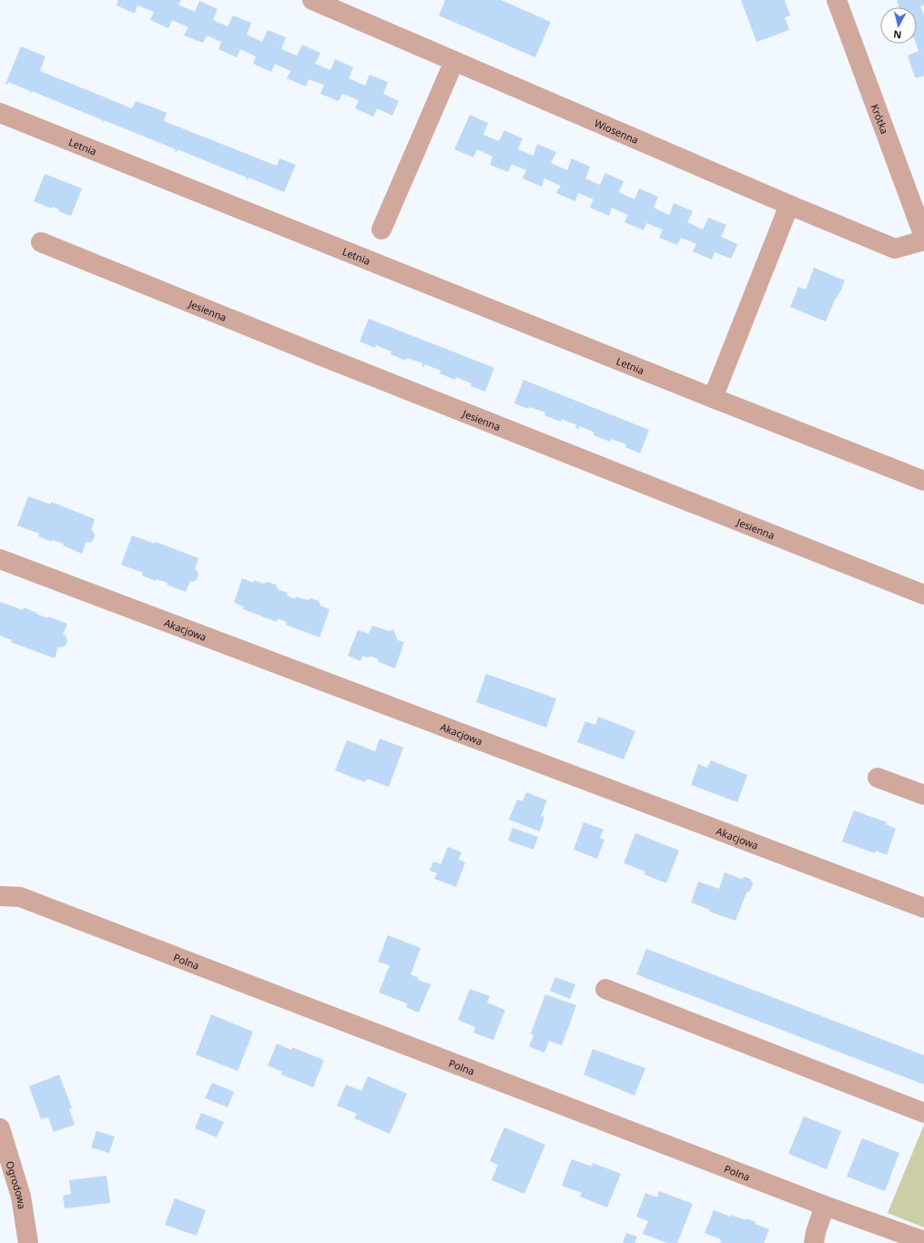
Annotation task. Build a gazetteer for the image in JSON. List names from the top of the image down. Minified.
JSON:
{"streets":{"street":["Krótka","Wiosenna","Letnia","Jesienna","Akacjowa","Polna","Ogrodowa"]},"north":"bottom"}
